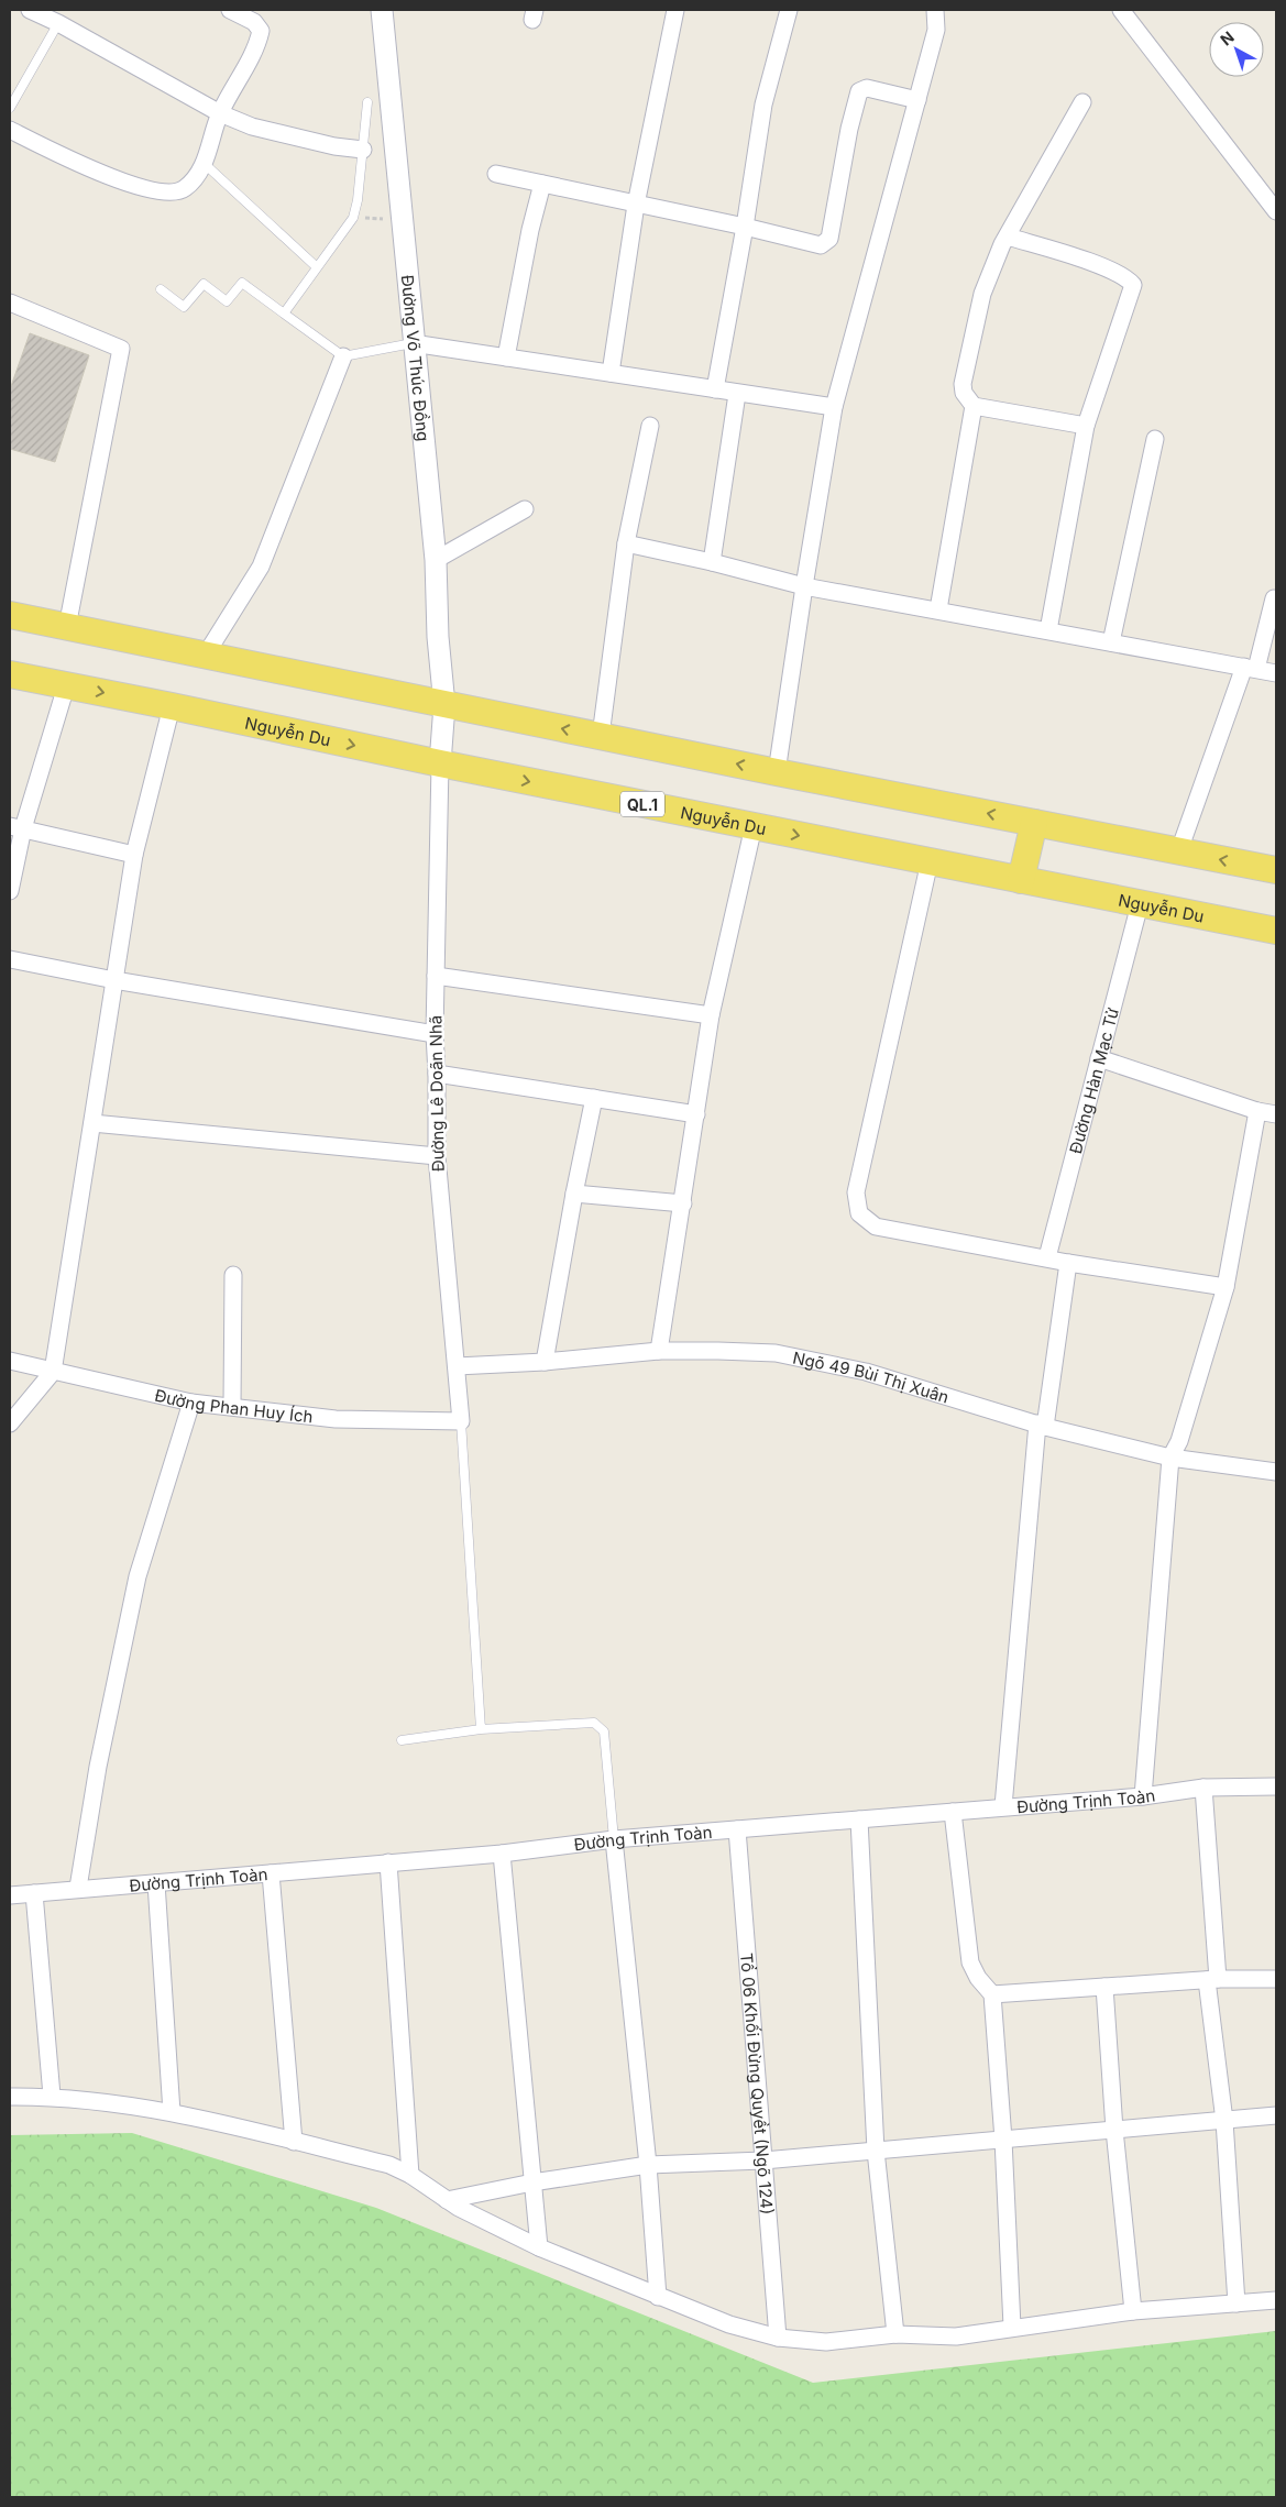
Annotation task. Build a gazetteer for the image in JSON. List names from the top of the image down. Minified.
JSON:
{"streets":{"main road":["Nguyễn Du","QL.1"],"street":["Đường Võ Thúc Đồng","Đường Hàn Mạc Tử","Đường Lê Doãn Nhã","Ngõ 49 Bùi Thị Xuân","Đường Phan Huy Ích","Đường Trịnh Toàn","Tổ 06 Khối Đừng Quyềt (Ngõ 124)"]},"crossings":[["Đường Võ Thúc Đồng","Nguyễn Du"],["Đường Võ Thúc Đồng","Đường Lê Doãn Nhã"],["Nguyễn Du","Đường Hàn Mạc Tử"],["Nguyễn Du","Đường Lê Doãn Nhã"],["Đường Lê Doãn Nhã","Ngõ 49 Bùi Thị Xuân"],["Đường Lê Doãn Nhã","Đường Phan Huy Ích"],["Đường Trịnh Toàn","Tổ 06 Khối Đừng Quyềt (Ngõ 124)"]],"north":"top left"}
